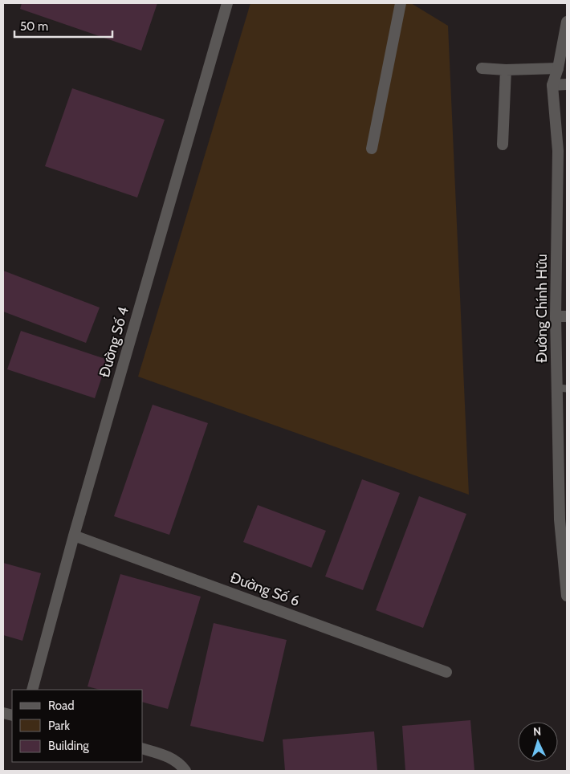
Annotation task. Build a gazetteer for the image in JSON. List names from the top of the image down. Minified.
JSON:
{"streets":{"street":["Đường Chính Hữu","Đường Số 4","Đường Số 6"]},"crossings":[["Đường Số 4","Đường Số 6"]],"legend":["Road","Park","Building"],"scale_bar":"50 m","north":"top"}
